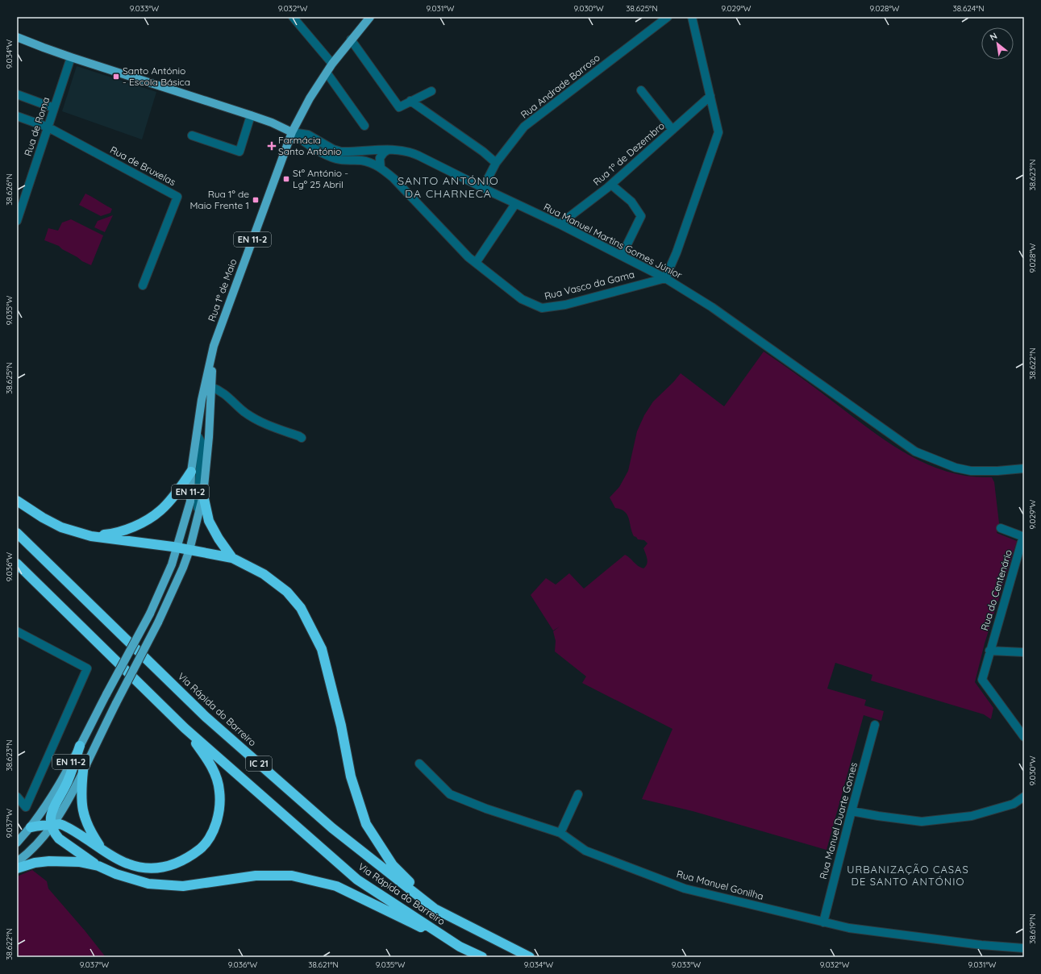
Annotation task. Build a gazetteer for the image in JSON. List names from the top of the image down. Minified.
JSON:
{"streets":{"highway":["Via Rápida do Barreiro","IC 21"],"main road":["EN 11-2","Rua 1º de Maio"],"street":["Rua Andrade Barroso","Rua de Roma","Rua 1º de Dezembro","Rua de Bruxelas","Rua Manuel Martins Gomes Júnior","Rua Vasco da Gama","Rua do Centenário","Rua Manuel Duarte Gomes","Rua Manuel Gonilha"]},"crossings":[["Rua Andrade Barroso","Rua Manuel Martins Gomes Júnior"],["Rua de Roma","Rua de Bruxelas"],["Rua 1º de Dezembro","Rua Manuel Martins Gomes Júnior"],["EN 11-2","Rua Manuel Martins Gomes Júnior"],["EN 11-2","Rua Vasco da Gama"],["EN 11-2","Rua 1º de Maio"],["Rua Manuel Martins Gomes Júnior","Rua Vasco da Gama"],["Rua Manuel Martins Gomes Júnior","Rua 1º de Maio"],["Rua Vasco da Gama","Rua 1º de Maio"],["Rua Manuel Duarte Gomes","Rua Manuel Gonilha"]],"districts":["SANTO ANTÓNIO DA CHARNECA","URBANIZAÇÃO CASAS DE SANTO ANTÓNIO"],"places":{"transit":["Santo António - Escola Básica","Stº António - Lgº 25 Abril","Rua 1º de Maio Frente 1"],"health":["Farmácia Santo António"]},"north":"top left","coordinates":["9.033°W","9.032°W","9.031°W","9.030°W","38.625°N","9.029°W","9.028°W","38.624°N","9.034°W","38.623°N","38.626°N","9.035°W","38.622°N","9.036°W","9.037°W","38.619°N","38.621°N"]}
